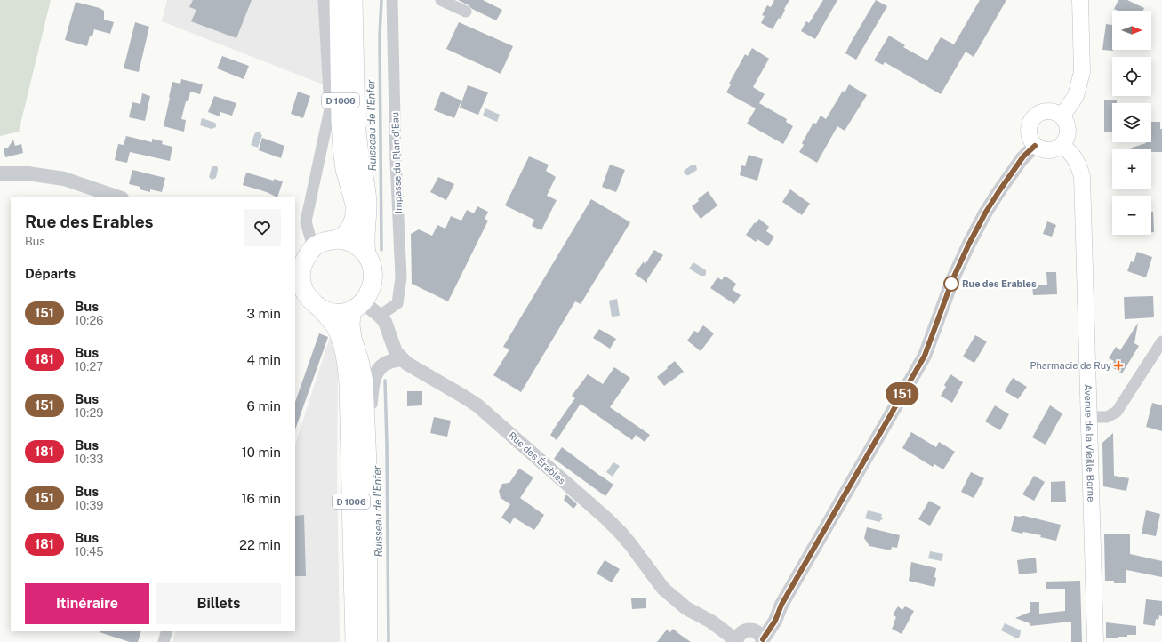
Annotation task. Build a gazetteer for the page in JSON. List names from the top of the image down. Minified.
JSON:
{"streets":{"main road":["D 1006","Avenue de la Vieille Borne"],"street":["Impasse du Plan d'Eau","Rue des Érables"]},"crossings":[["D 1006","Rue des Érables"],["Impasse du Plan d'Eau","Rue des Érables"]],"water":["Ruisseau de l'Enfer"],"places":{"other":["Rue des Erables"],"health":["Pharmacie de Ruy"]},"lines":["bus line 151"],"north":"right","page":{"on_map":"151","map_buttons":["+","−"],"heading":[["Rue des Erables","Bus"],"Départs"],"list":[{"mark":"151","name":"Bus","note":"10:26","value":"3 min"},{"mark":"181","name":"Bus","note":"10:27","value":"4 min"},{"mark":"151","name":"Bus","note":"10:29","value":"6 min"},{"mark":"181","name":"Bus","note":"10:33","value":"10 min"},{"mark":"151","name":"Bus","note":"10:39","value":"16 min"},{"mark":"181","name":"Bus","note":"10:45","value":"22 min"}],"buttons":["Itinéraire","Billets"]}}
